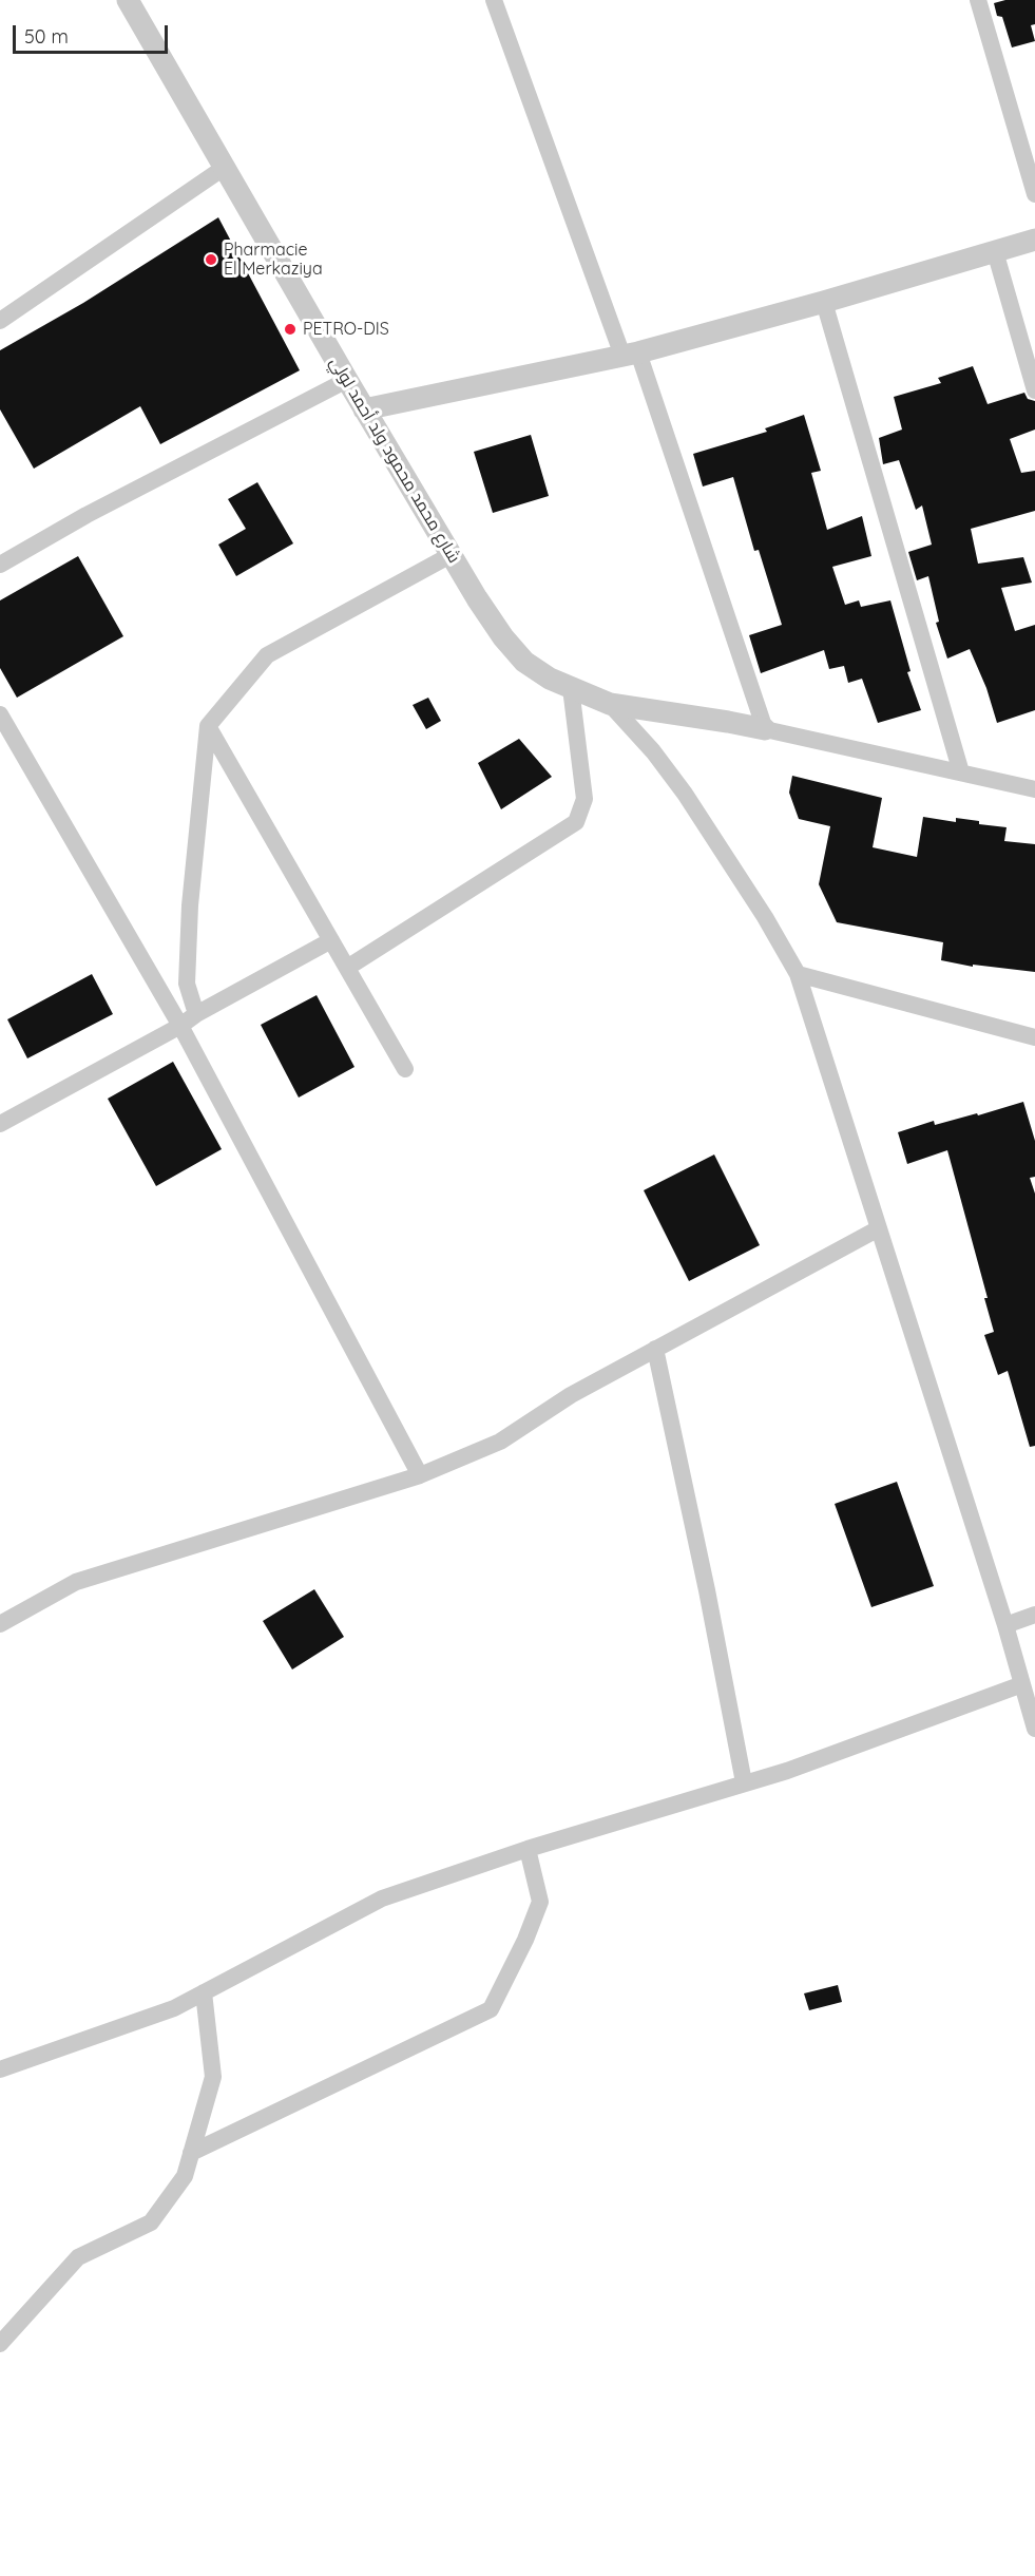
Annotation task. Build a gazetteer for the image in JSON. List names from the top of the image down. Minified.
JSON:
{"streets":{"street":["شارع محمد محمود ولد أحمد لولي"]},"places":["Pharmacie El Merkaziya","PETRO-DIS"],"scale_bar":"50 m"}
